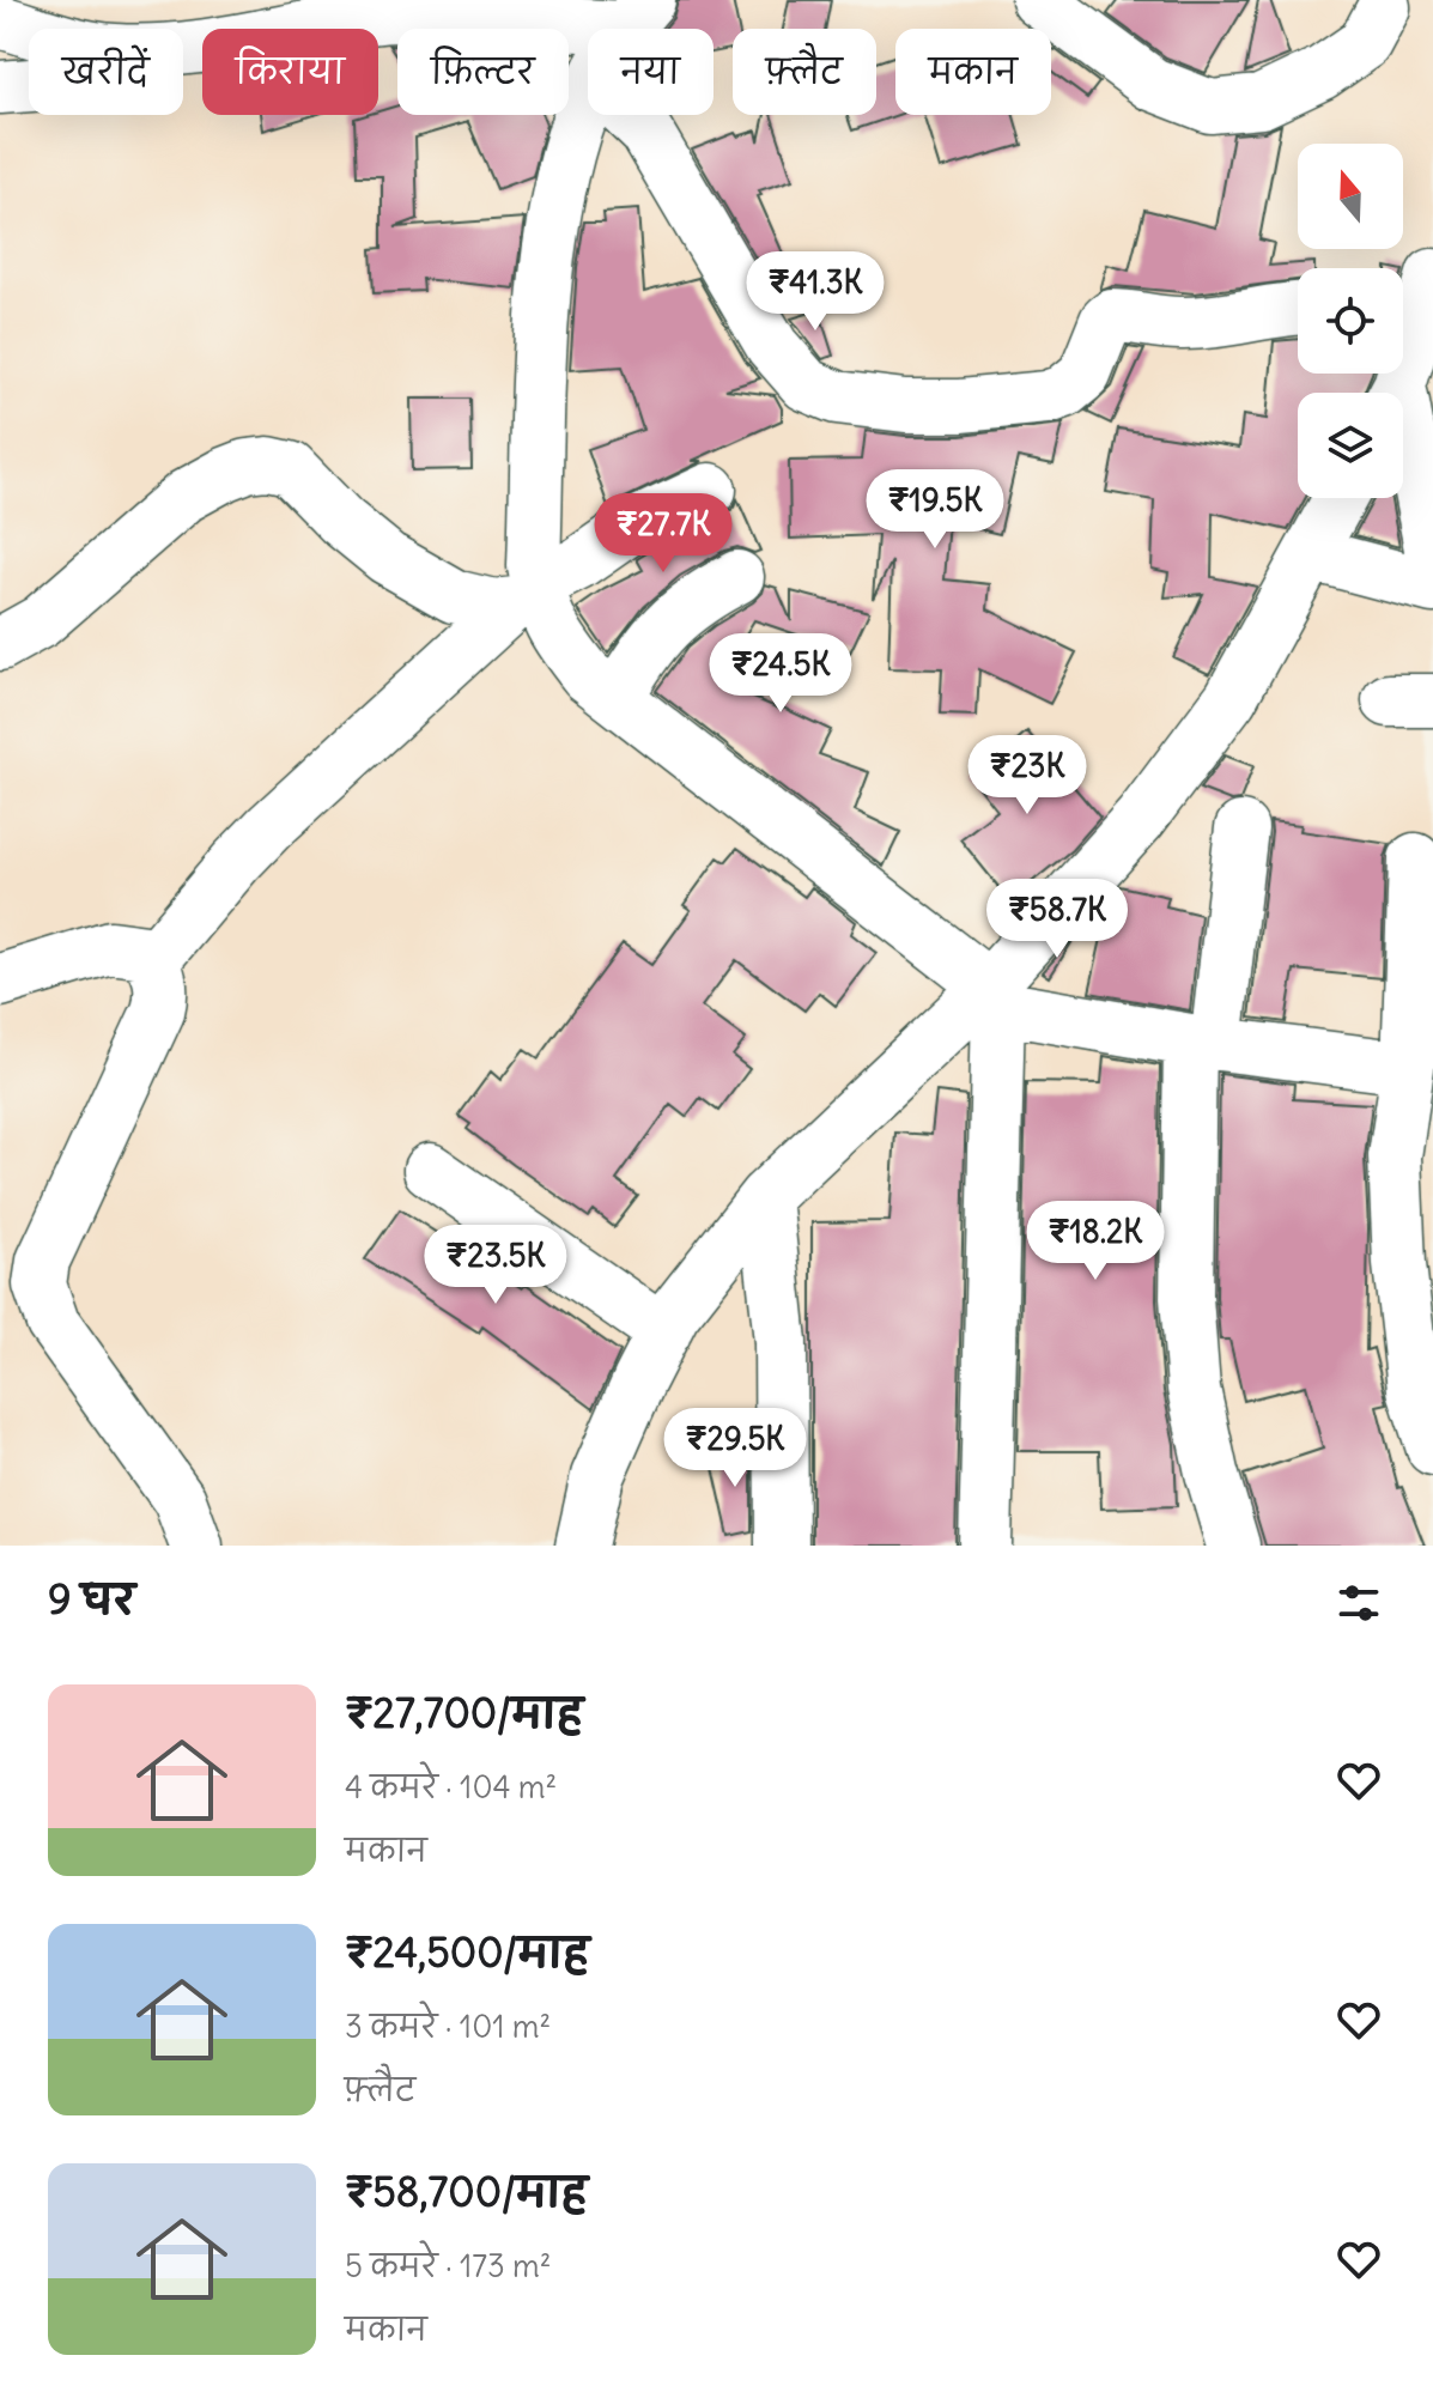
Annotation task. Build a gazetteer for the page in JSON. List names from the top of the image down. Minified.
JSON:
{"north":"top","page":{"chip":["खरीदें","किराया","फ़िल्टर","नया","फ़्लैट","मकान"],"price":["₹41.3K","₹19.5K","₹27.7K","₹24.5K","₹23K","₹58.7K","₹18.2K","₹23.5K","₹29.5K"],"heading":"9 घर","list":[{"name":"₹27,700/माह","note":"4 कमरे · 104 m² · मकान"},{"name":"₹24,500/माह","note":"3 कमरे · 101 m² · फ़्लैट"},{"name":"₹58,700/माह","note":"5 कमरे · 173 m² · मकान"}]}}
